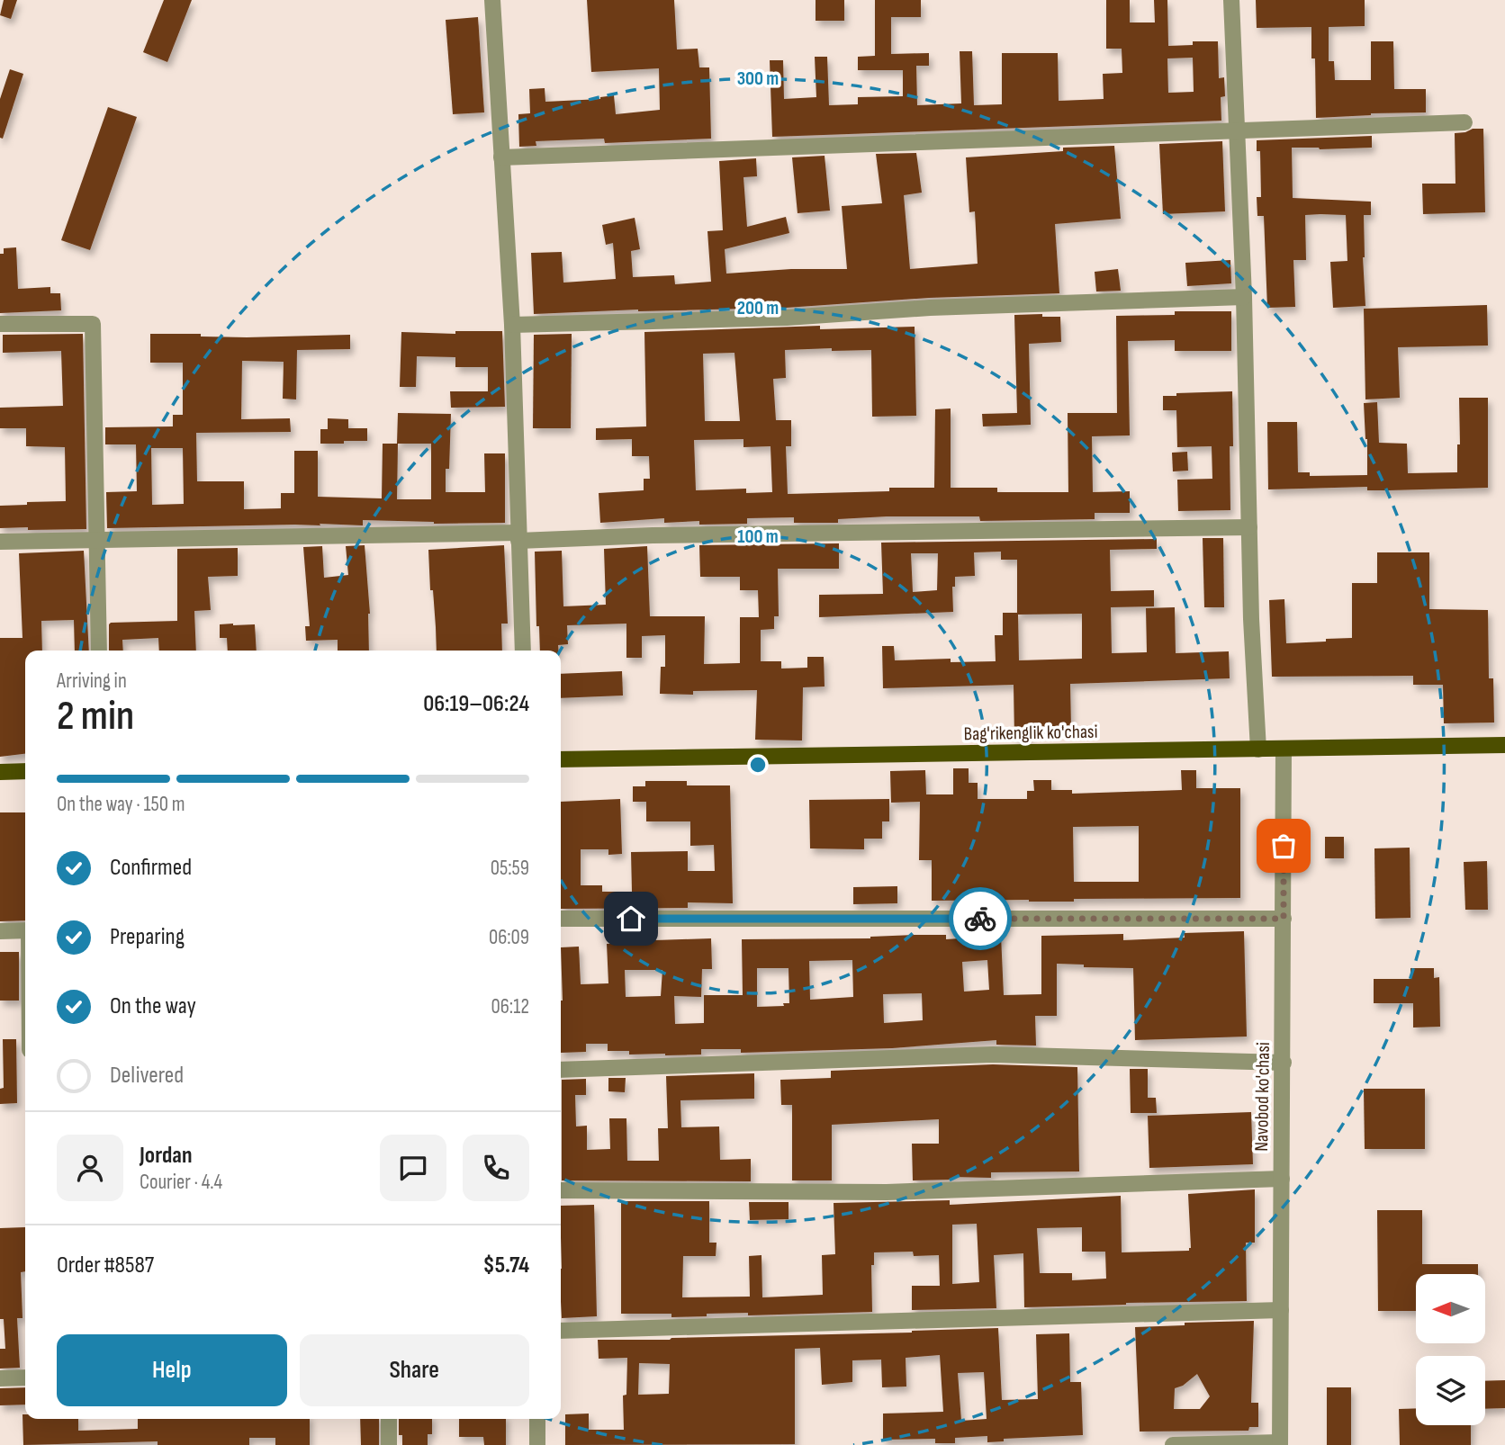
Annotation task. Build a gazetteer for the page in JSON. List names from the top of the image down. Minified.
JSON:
{"streets":{"main road":["Bag'rikenglik ko'chasi"],"street":["Navobod ko'chasi"]},"crossings":[["Bag'rikenglik ko'chasi","Navobod ko'chasi"]],"north":"left","page":{"heading":["2 min","Arriving in","06:19–06:24"],"panel":["Jordan","Courier · 4.4","Order #8587","$5.74"],"bar":"On the way · 150 m","list":[["Confirmed","05:59"],["Preparing","06:09"],["On the way","06:12"],"Delivered"],"buttons":["Help","Share"]},"rings":["300 m","200 m","100 m"]}
